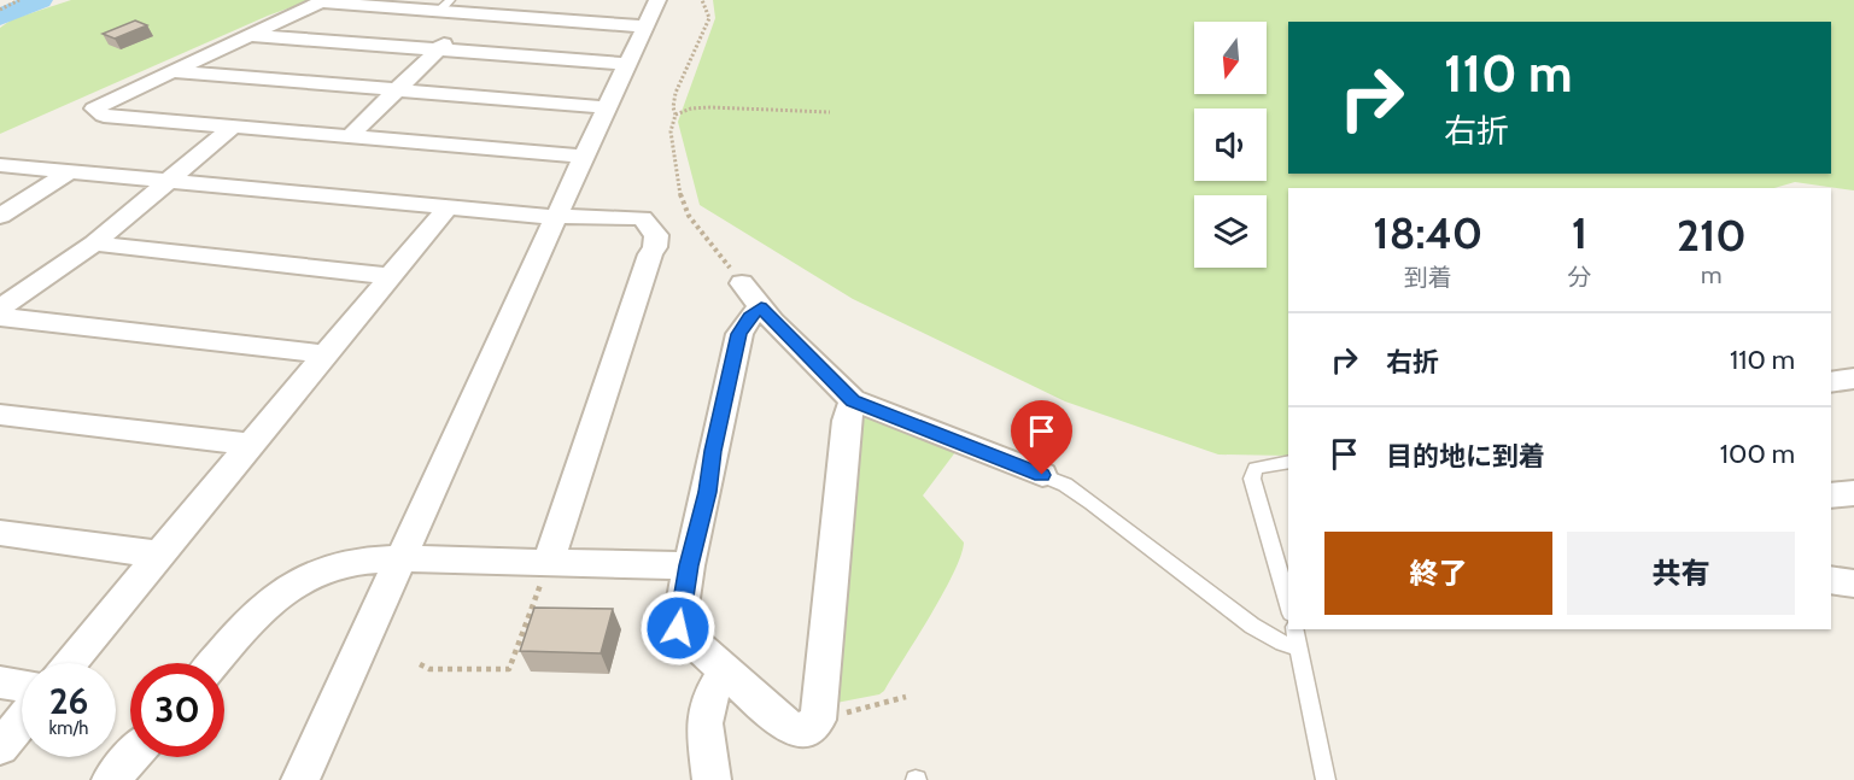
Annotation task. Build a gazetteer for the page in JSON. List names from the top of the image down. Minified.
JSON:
{"north":"bottom","page":{"turn":["110 m","右折"],"eta":["18:40","到着","1","分","210","m"],"list":[{"name":"右折","value":"110 m"},{"name":"目的地に到着","value":"100 m"}],"buttons":["終了","共有"],"speed":"26 km/h","limit":"30"}}
